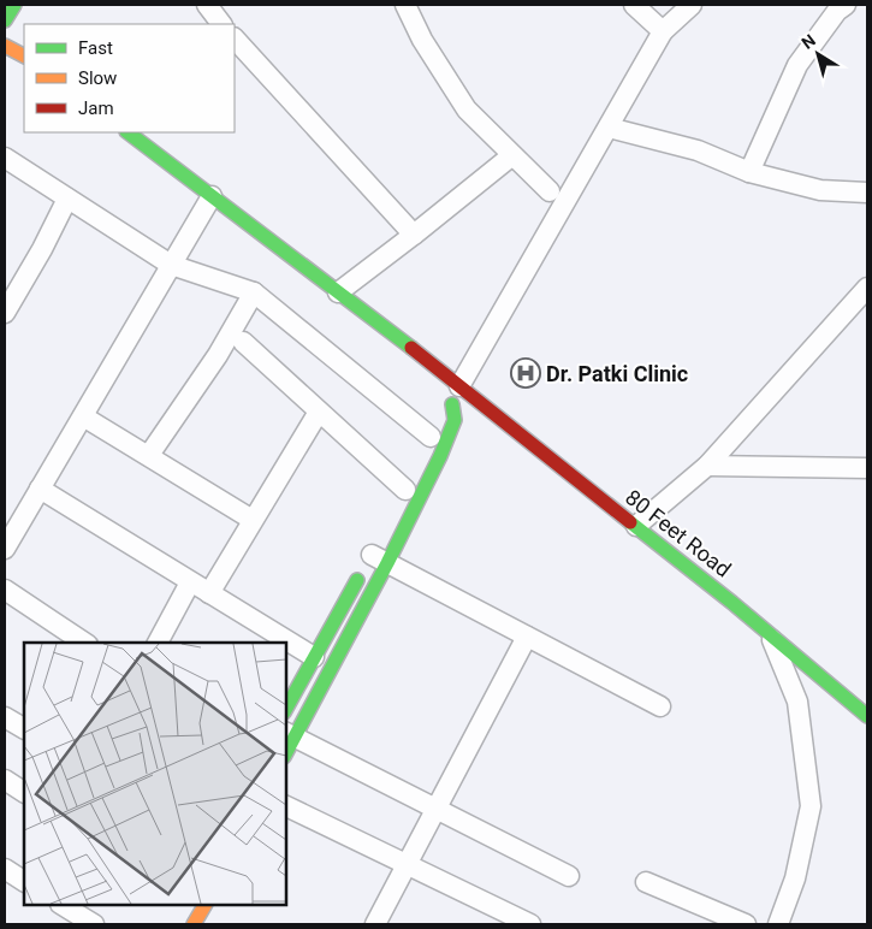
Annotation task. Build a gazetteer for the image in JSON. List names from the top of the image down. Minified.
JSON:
{"streets":{"main road":["80 Feet Road"]},"places":{"hospital":["Dr. Patki Clinic"]},"legend":["Fast","Slow","Jam"],"north":"top left"}
